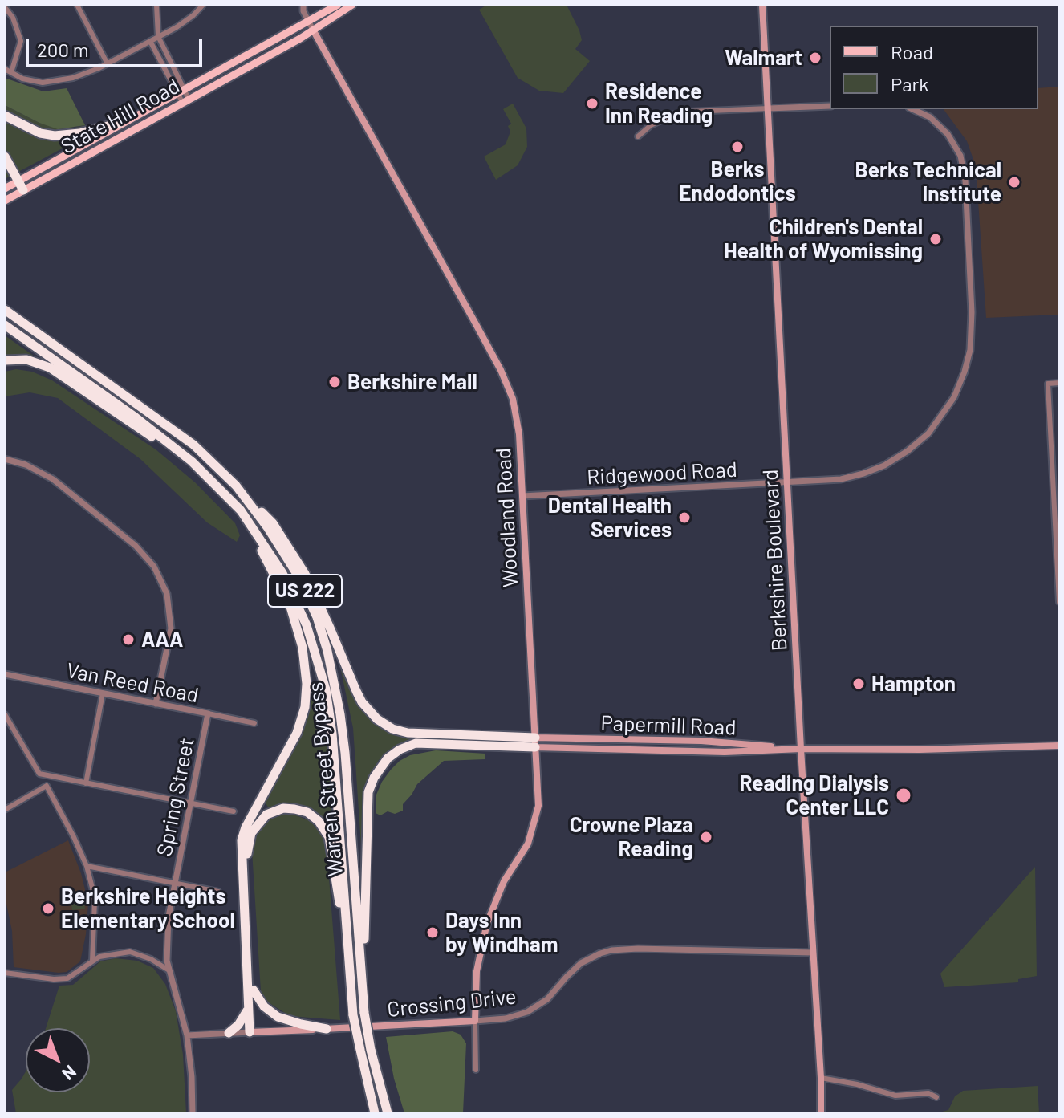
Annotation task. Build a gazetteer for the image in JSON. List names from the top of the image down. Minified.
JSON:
{"streets":{"highway":["US 222","Warren Street Bypass"],"main road":["State Hill Road","Woodland Road","Berkshire Boulevard","Papermill Road","Crossing Drive"],"street":["Ridgewood Road","Van Reed Road","Spring Street"]},"crossings":[["State Hill Road","Woodland Road"],["Ridgewood Road","Woodland Road"],["Ridgewood Road","Berkshire Boulevard"],["Woodland Road","Papermill Road"],["Woodland Road","Crossing Drive"],["Berkshire Boulevard","Papermill Road"],["Berkshire Boulevard","Crossing Drive"],["Van Reed Road","Spring Street"],["Spring Street","Crossing Drive"]],"places":["Walmart","Residence Inn Reading","Berks Endodontics","Berks Technical Institute","Children's Dental Health of Wyomissing","Berkshire Mall","Dental Health Services","AAA","Hampton","Reading Dialysis Center LLC","Crowne Plaza Reading","Berkshire Heights Elementary School","Days Inn by Windham"],"legend":["Road","Park"],"scale_bar":"200 m","north":"bottom right"}
